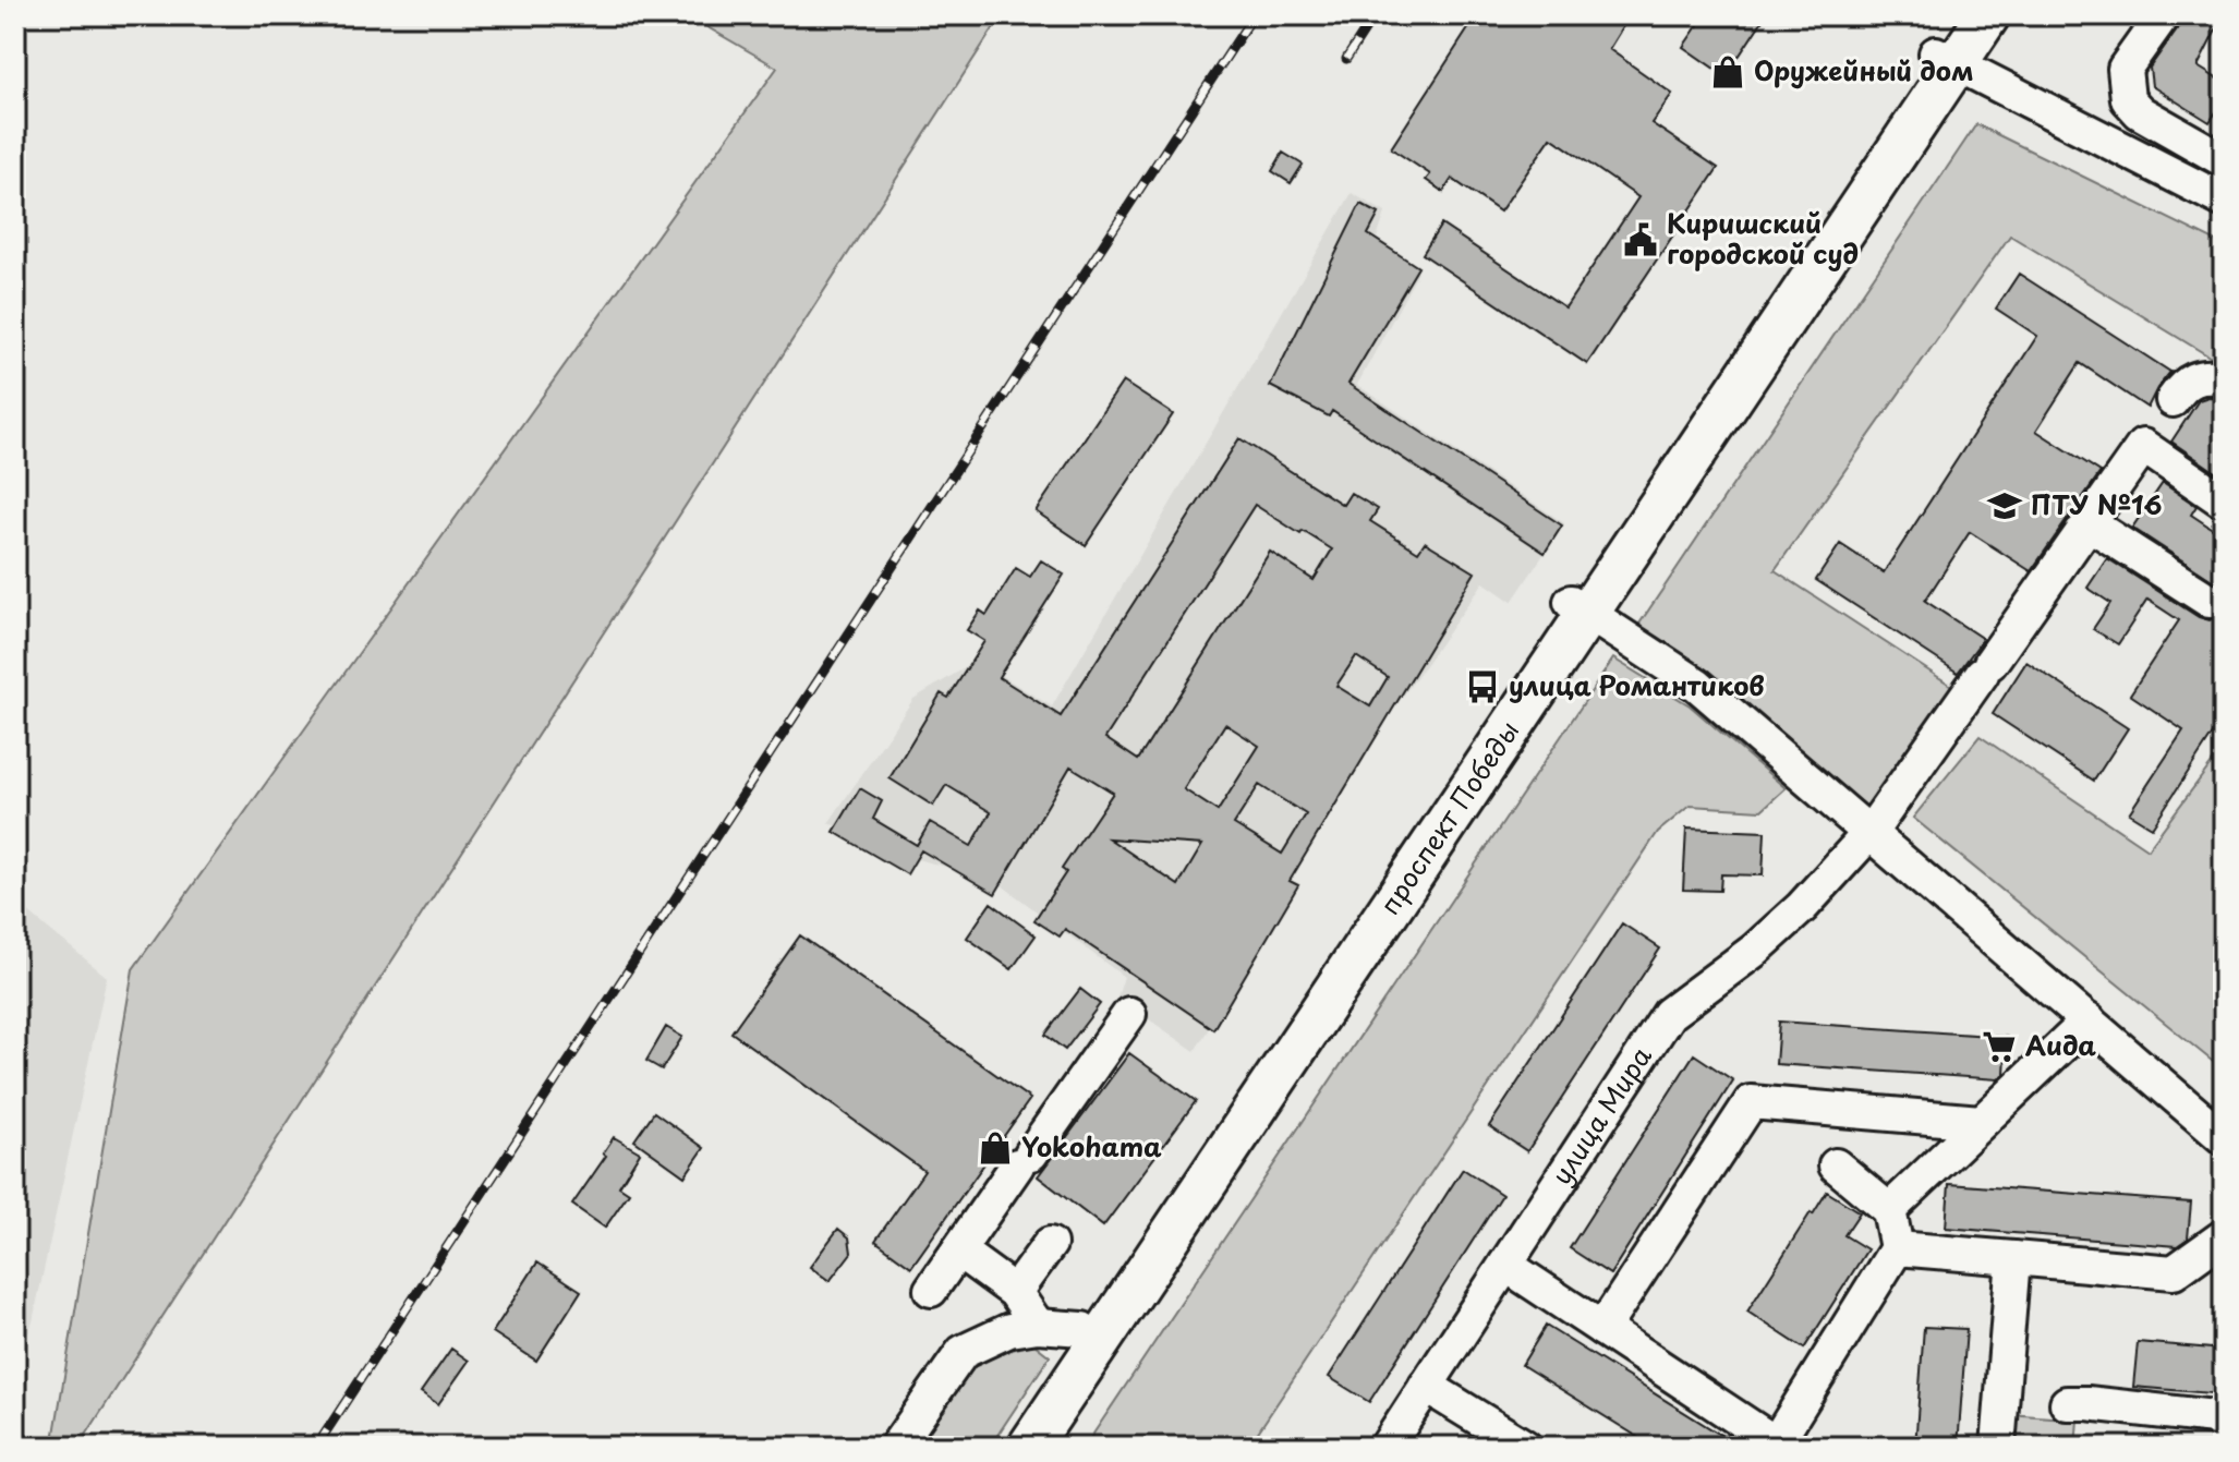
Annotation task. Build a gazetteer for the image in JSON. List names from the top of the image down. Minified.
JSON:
{"streets":{"main road":["проспект Победы"],"street":["улица Мира"]},"places":{"shop":["Оружейный дом","Yokohama"],"public building":["Киришский городской суд"],"school or university":["ПТУ №16"],"bus stop":["улица Романтиков"],"supermarket":["Аида"]}}
